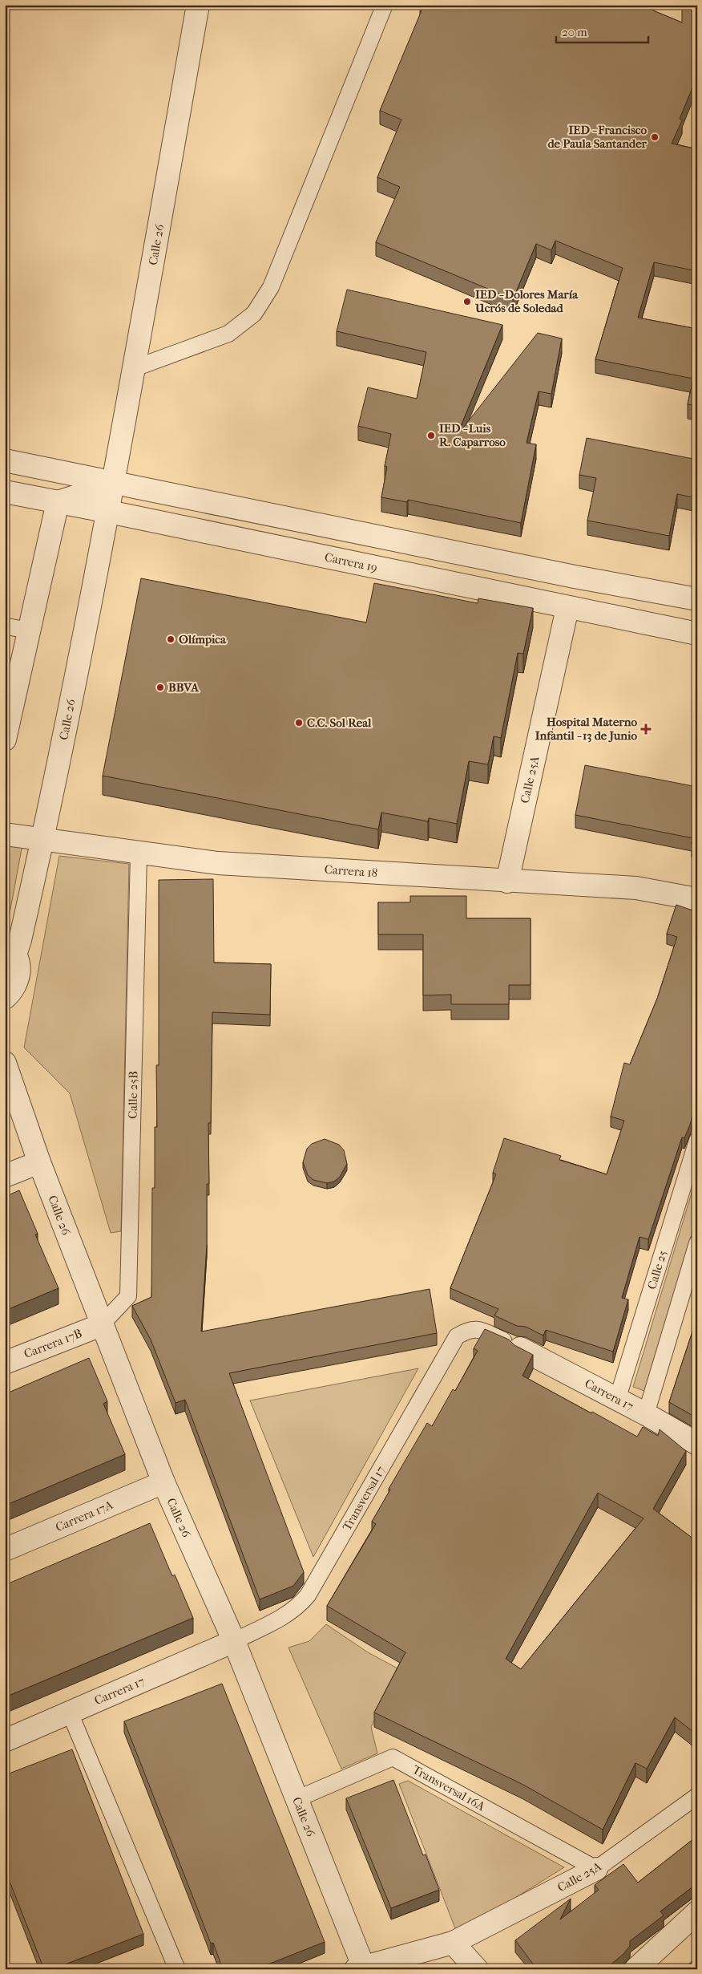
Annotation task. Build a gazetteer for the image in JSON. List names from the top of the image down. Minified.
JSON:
{"streets":{"street":["Calle 26","Carrera 19","Calle 25A","Carrera 18","Carrera 17B","Carrera 17","Carrera 17A"],"lane":["Calle 25B","Calle 25","Transversal 17","Transversal 16A"]},"crossings":[["Calle 26","Carrera 19"],["Calle 26","Calle 25A"],["Calle 26","Carrera 18"],["Calle 26","Calle 25B"],["Calle 26","Carrera 17B"],["Calle 26","Carrera 17"],["Calle 26","Transversal 17"],["Calle 26","Carrera 17A"],["Calle 26","Transversal 16A"],["Carrera 19","Calle 25A"],["Calle 25A","Carrera 18"],["Calle 25A","Transversal 16A"],["Carrera 18","Calle 25B"],["Calle 25B","Carrera 17B"],["Calle 25","Carrera 17"],["Carrera 17","Transversal 17"]],"places":{"other":["IED - Francisco de Paula Santander","IED - Dolores María Ucrós de Soledad","IED - Luis R. Caparroso","Olímpica","BBVA","C.C. Sol Real"],"health":["Hospital Materno Infantil - 13 de Junio"]},"scale_bar":"20 m"}
